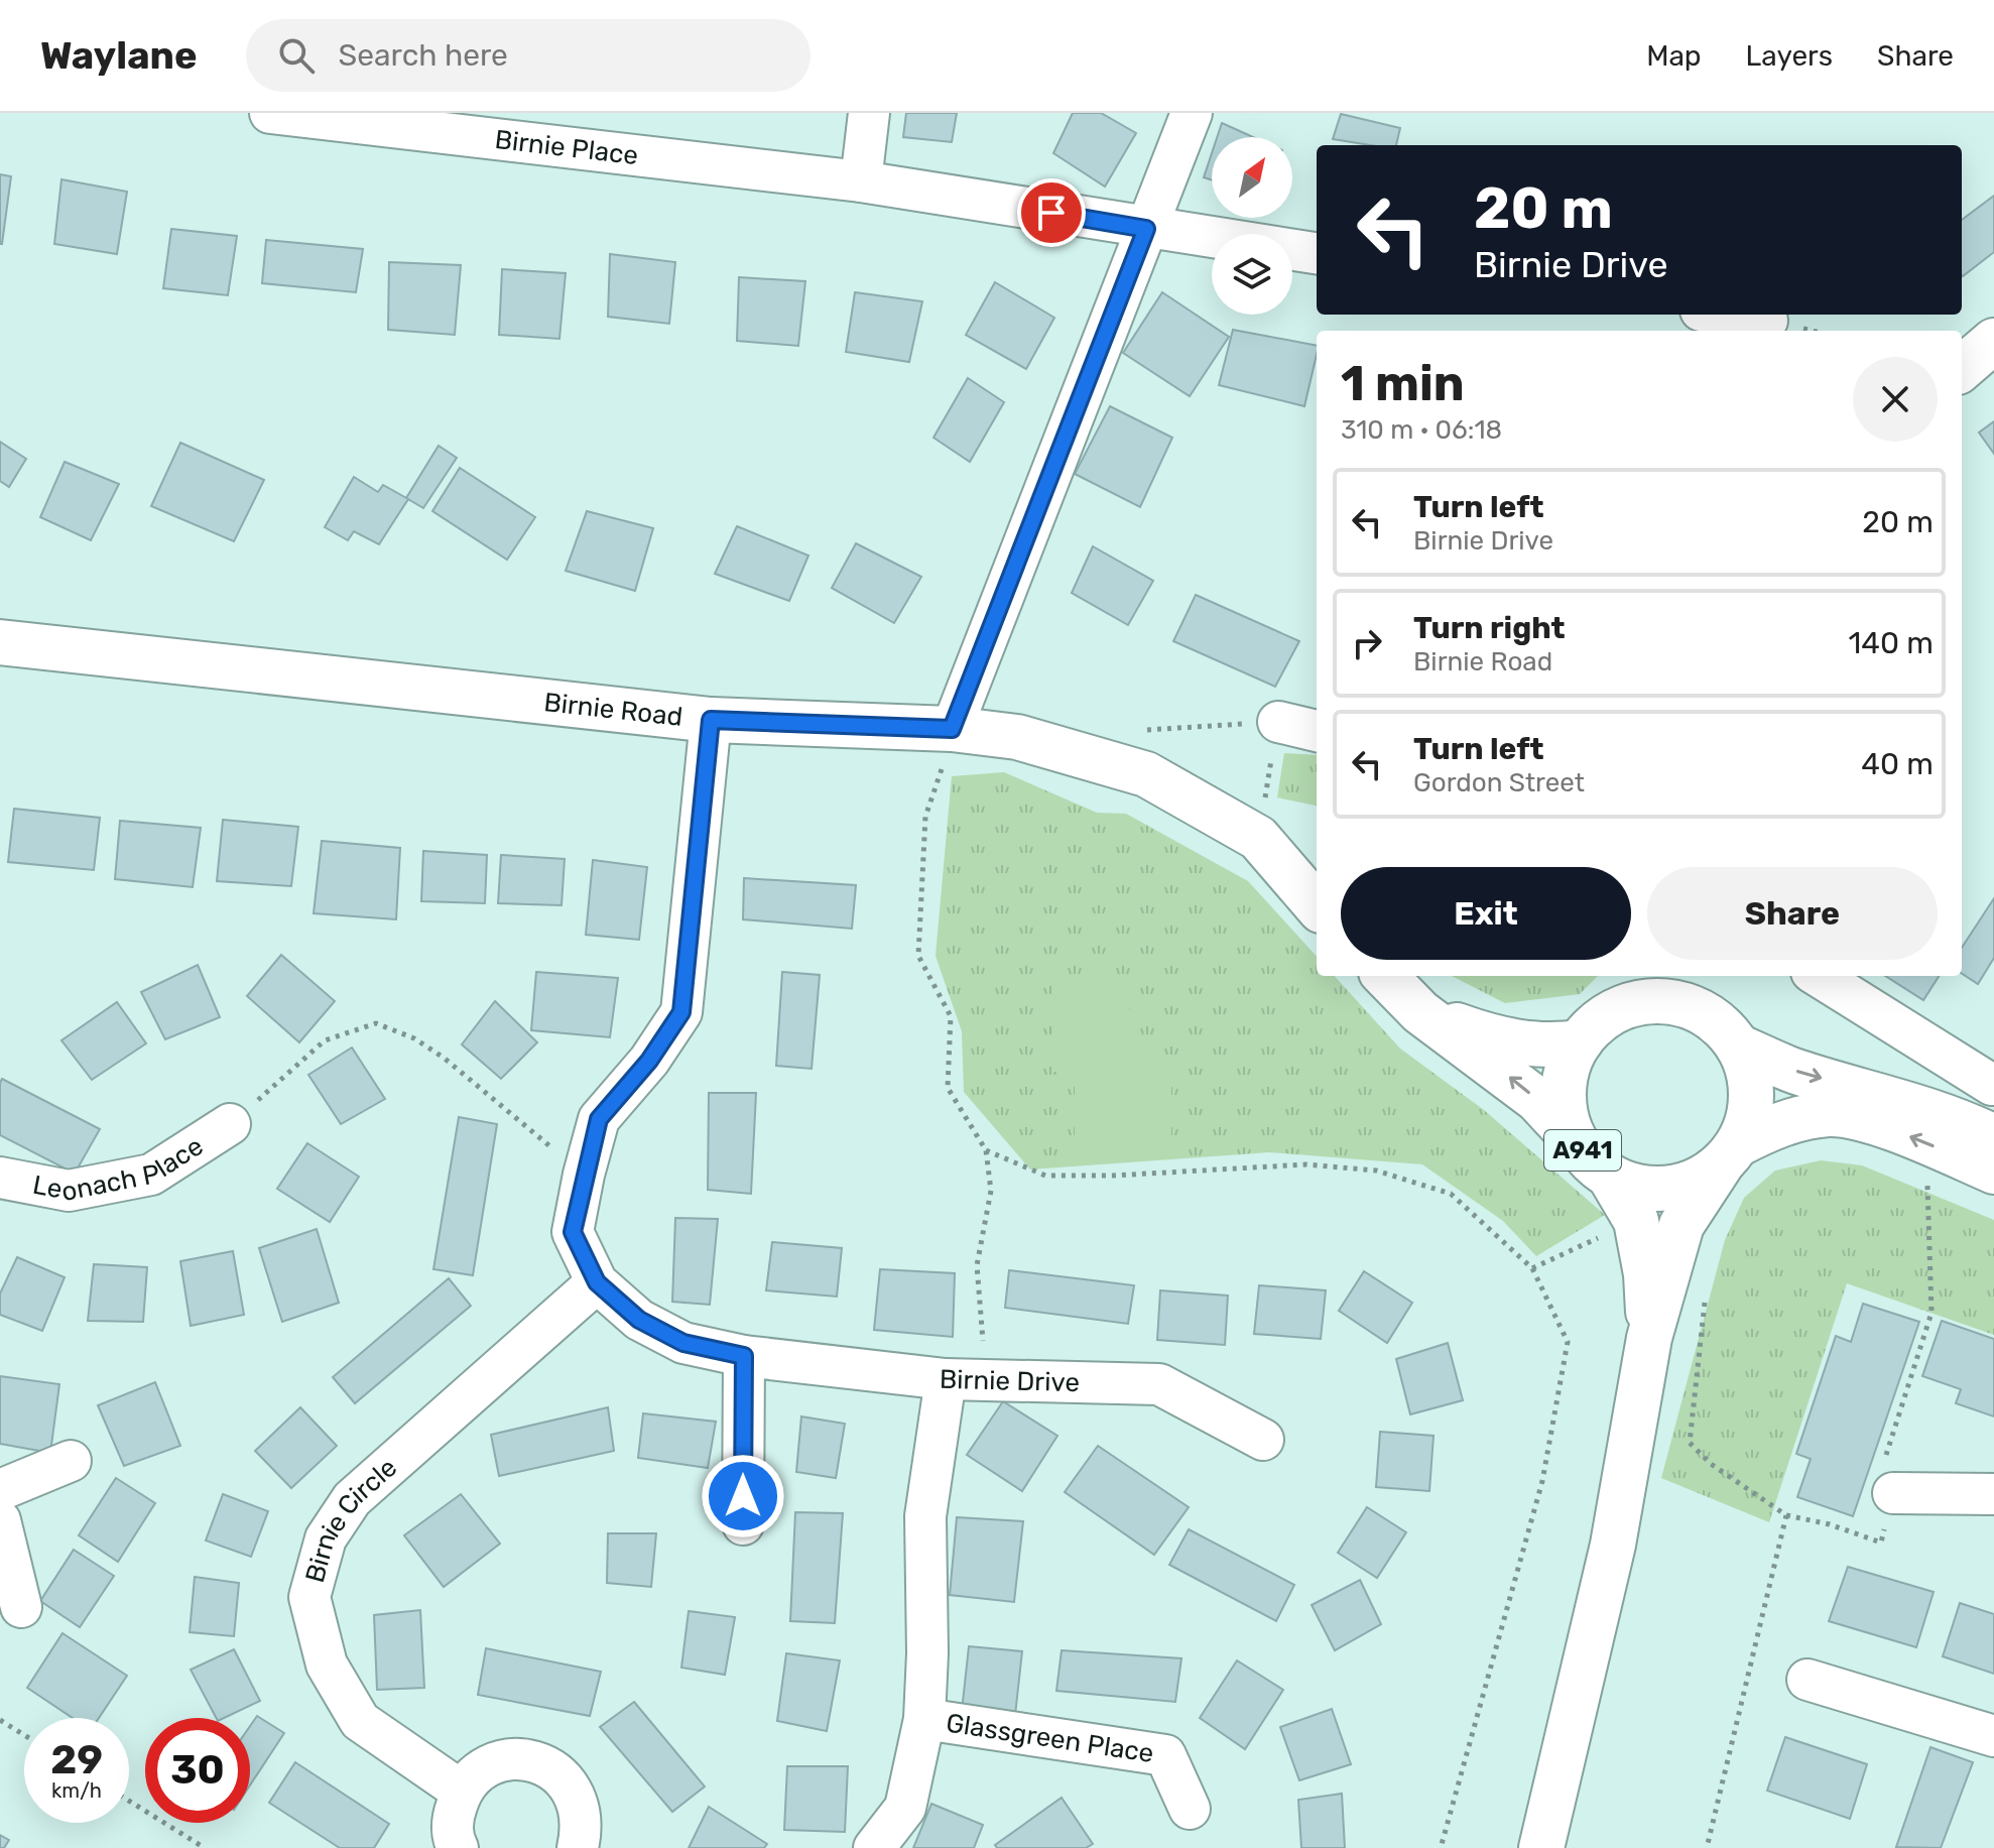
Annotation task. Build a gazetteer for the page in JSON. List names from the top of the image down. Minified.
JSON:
{"streets":{"street":["Birnie Place","Birnie Road","A941","Leonach Place","Birnie Drive","Birnie Circle","Glassgreen Place"]},"crossings":[["Birnie Road","Birnie Drive"],["Birnie Drive","Birnie Circle"]],"north":"top right","page":{"header":"Waylane","search":"Search here","nav":["Map","Layers","Share"],"turn":["20 m","Birnie Drive"],"heading":["1 min","310 m · 06:18"],"list":[{"name":"Turn left","note":"Birnie Drive","value":"20 m"},{"name":"Turn right","note":"Birnie Road","value":"140 m"},{"name":"Turn left","note":"Gordon Street","value":"40 m"}],"buttons":["Exit","Share"],"speed":"29 km/h","limit":"30"}}
